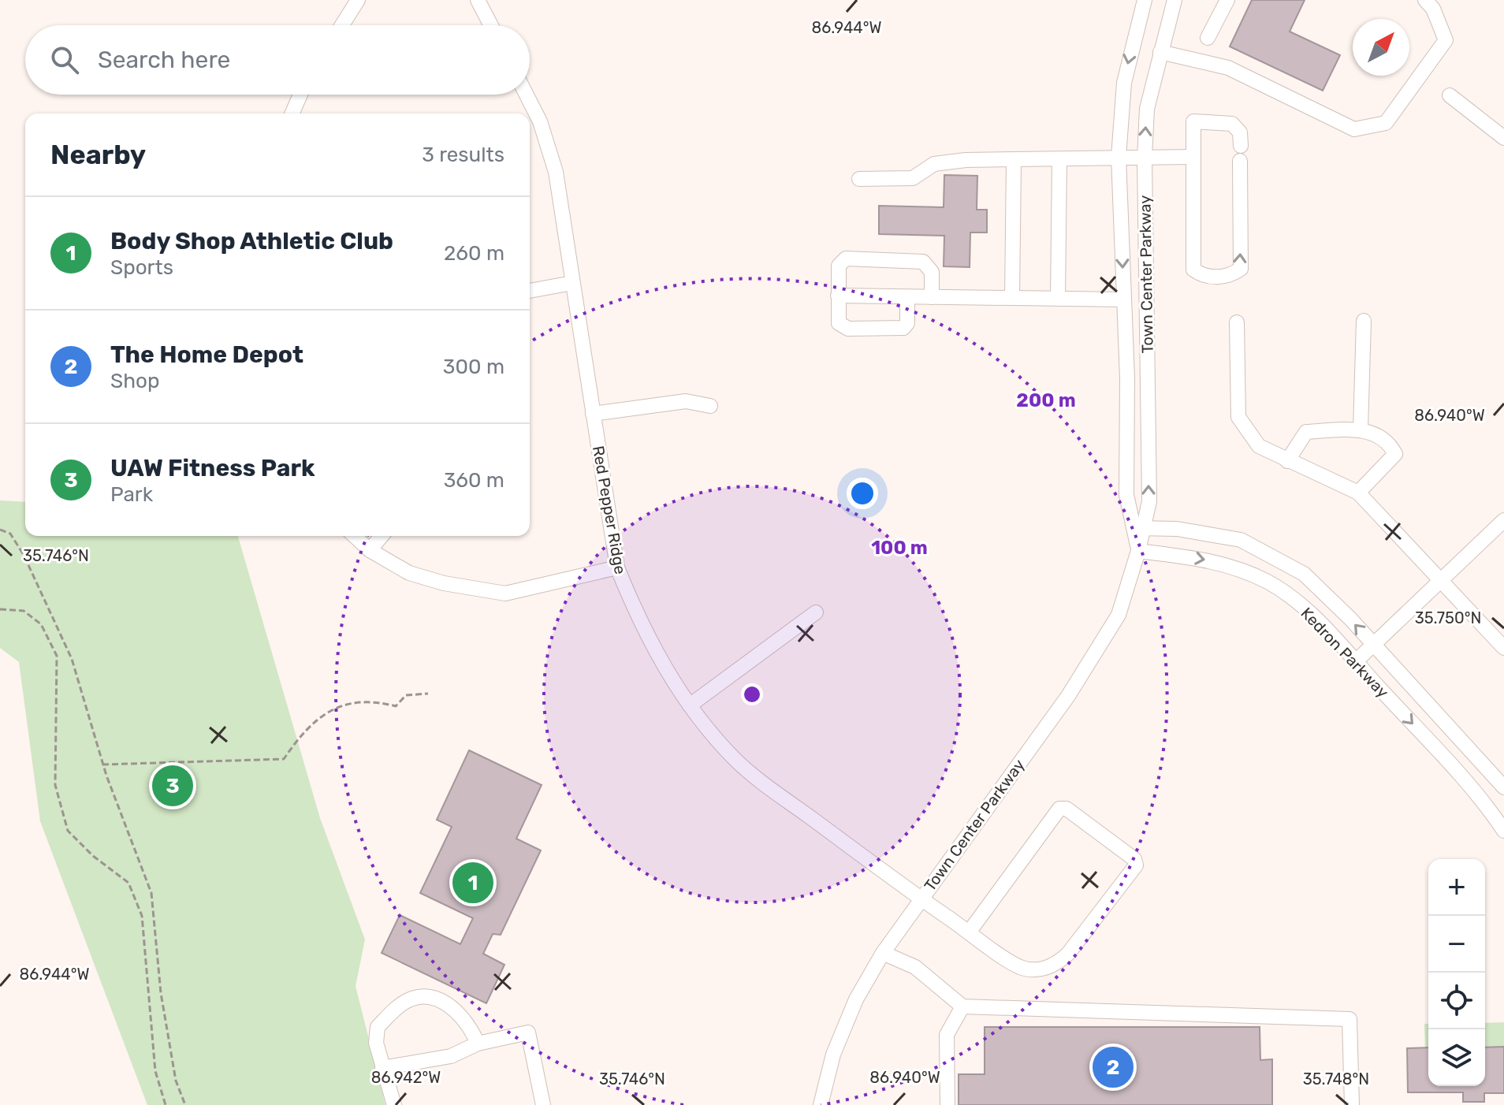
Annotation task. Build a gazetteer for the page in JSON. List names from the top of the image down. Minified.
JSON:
{"streets":{"street":["Town Center Parkway","Red Pepper Ridge","Kedron Parkway"]},"crossings":[["Town Center Parkway","Red Pepper Ridge"],["Town Center Parkway","Kedron Parkway"]],"north":"top right","page":{"search":"Search here","heading":["Nearby","3 results"],"list":[{"mark":"1","name":"Body Shop Athletic Club","note":"Sports","value":"260 m"},{"mark":"2","name":"The Home Depot","note":"Shop","value":"300 m"},{"mark":"3","name":"UAW Fitness Park","note":"Park","value":"360 m"}],"pins":["3","1","2"],"map_buttons":["+","−"]},"coordinates":["86.944°W","86.940°W","35.746°N","35.750°N","86.942°W","35.748°N"],"rings":["200 m","100 m"]}
